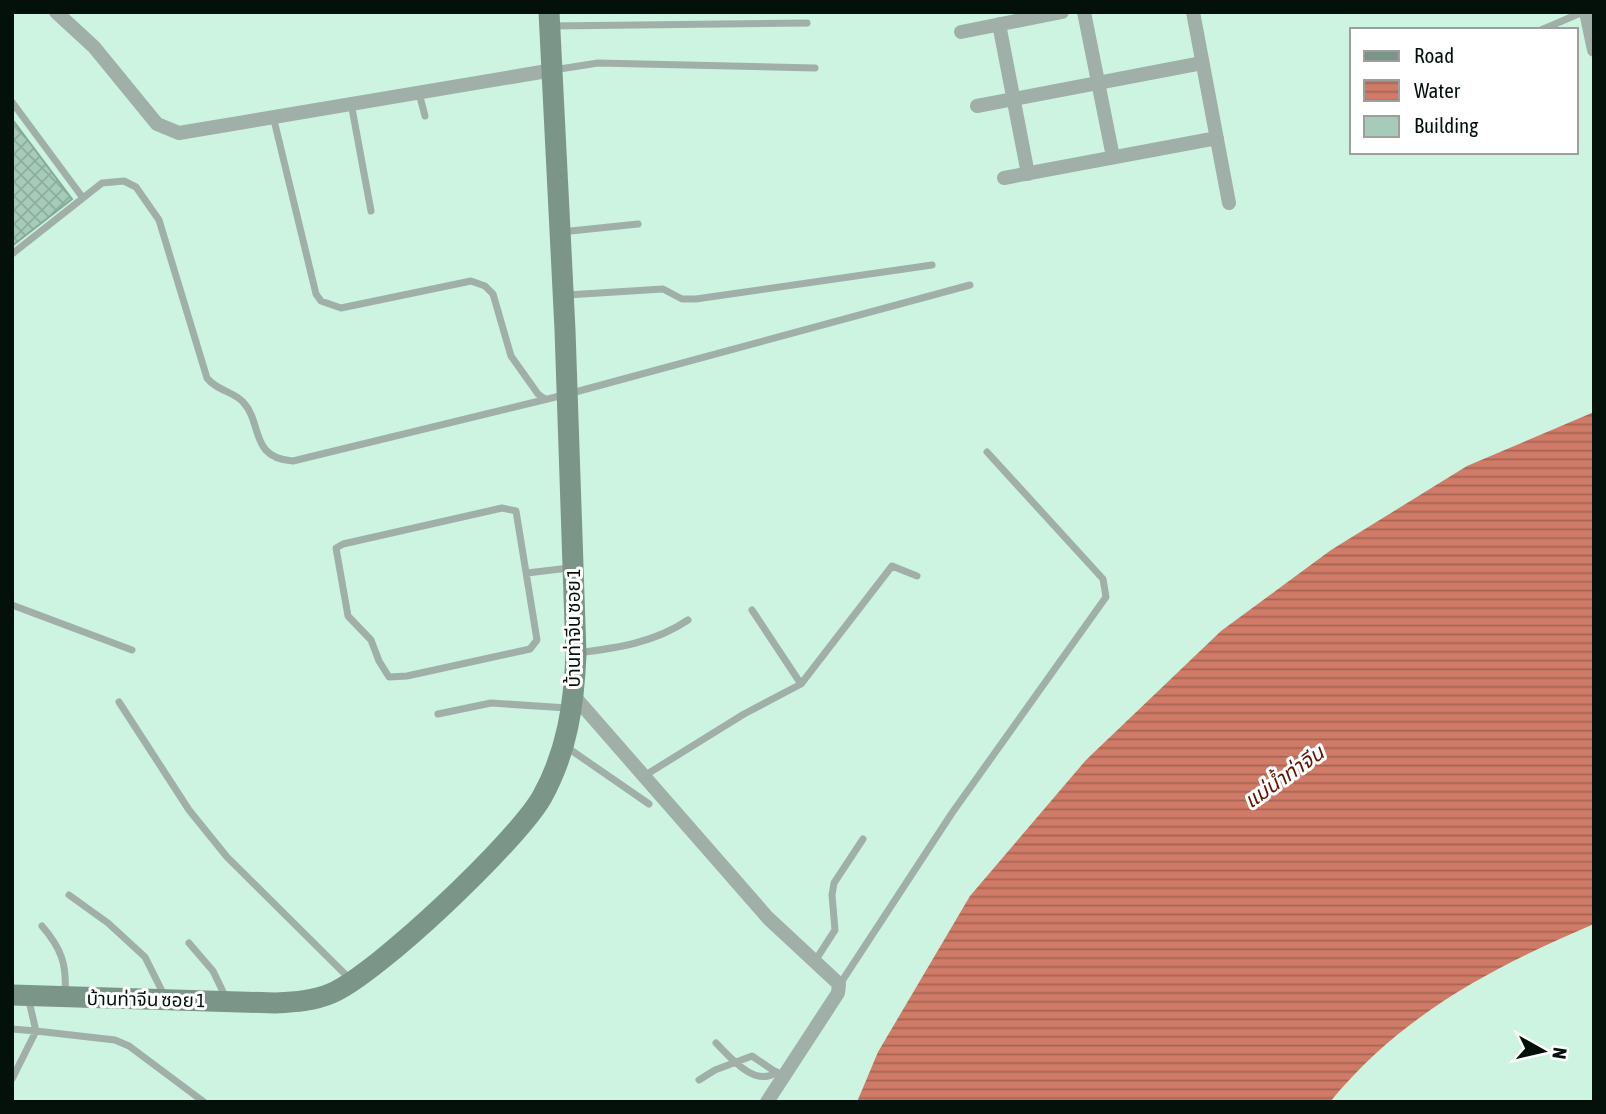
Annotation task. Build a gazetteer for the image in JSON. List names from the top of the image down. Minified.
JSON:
{"streets":{"street":["บ้านท่าจีน ซอย 1"]},"water":["แม่น้ำท่าจีน"],"legend":["Road","Water","Building"],"north":"right"}
